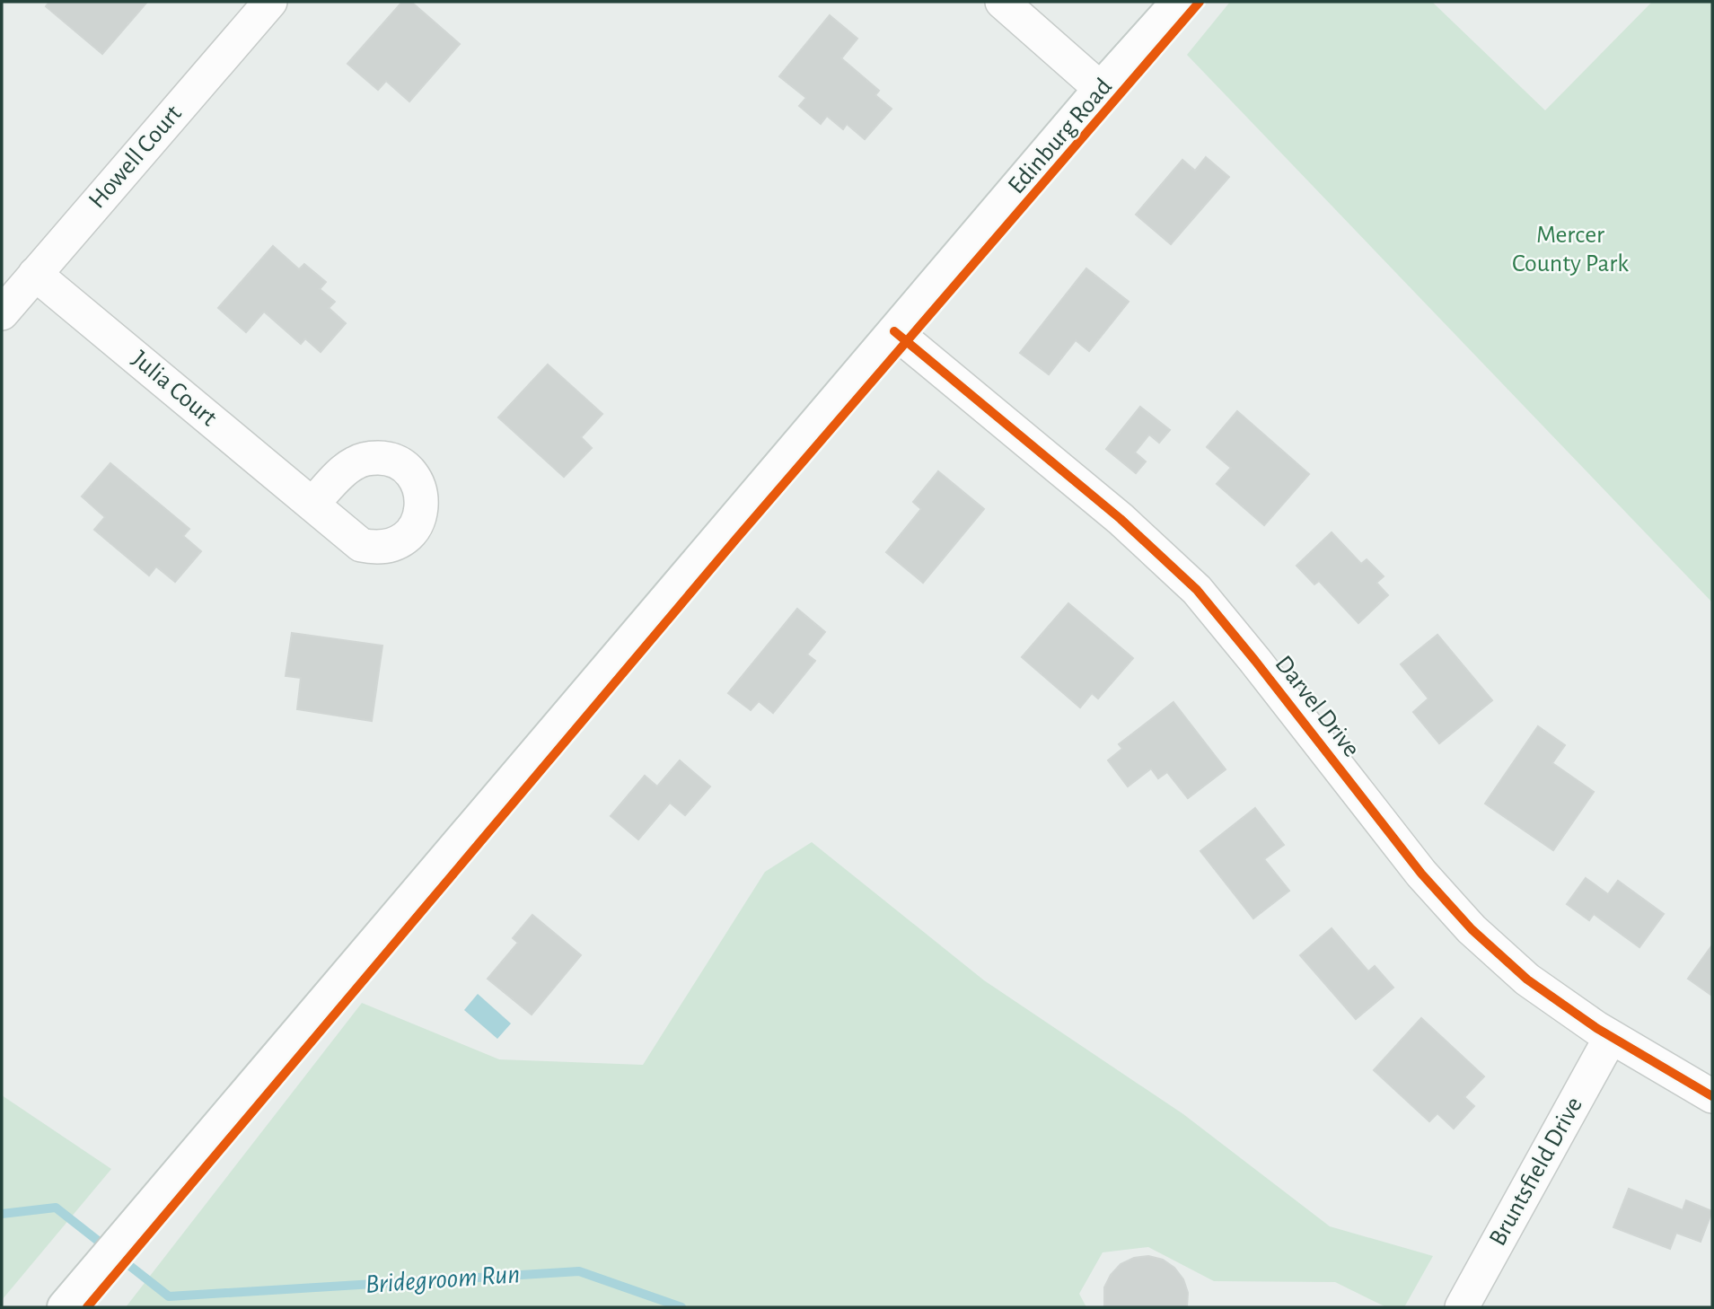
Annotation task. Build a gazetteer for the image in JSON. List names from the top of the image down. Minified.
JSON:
{"streets":{"main road":["Edinburg Road"],"street":["Howell Court","Julia Court","Darvel Drive","Bruntsfield Drive"]},"crossings":[["Edinburg Road","Darvel Drive"],["Howell Court","Julia Court"],["Darvel Drive","Bruntsfield Drive"]],"water":["Bridegroom Run"],"parks":["Mercer County Park"]}
